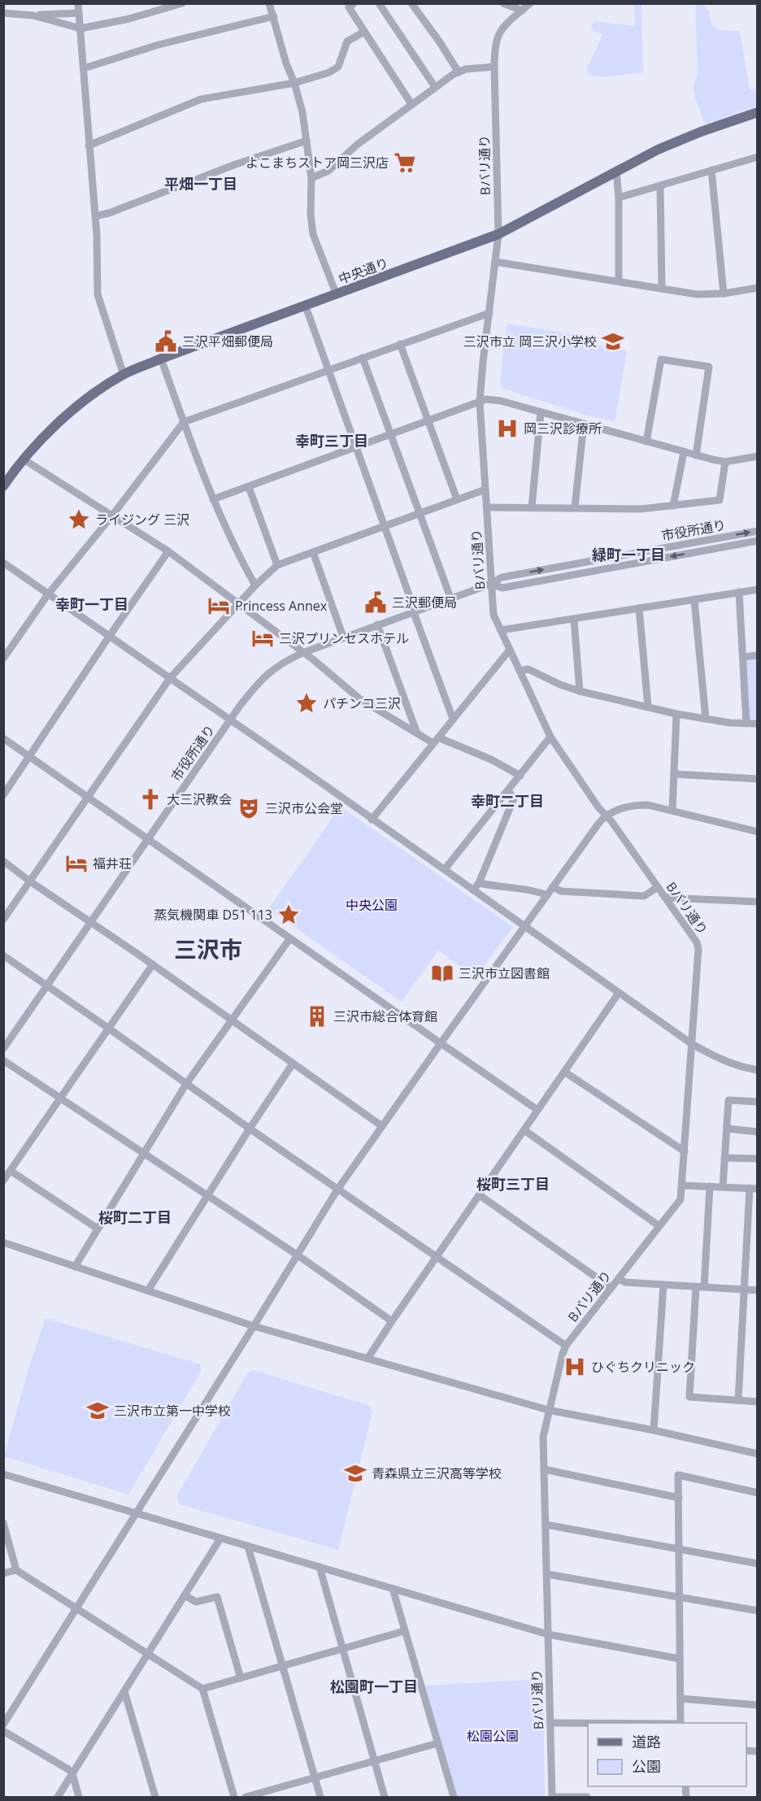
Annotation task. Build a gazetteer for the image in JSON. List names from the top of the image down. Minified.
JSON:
{"streets":{"main road":["中央通り"],"street":["Bバリ通り","市役所通り"]},"crossings":[["Bバリ通り","中央通り"],["Bバリ通り","市役所通り"]],"districts":["平畑一丁目","幸町三丁目","緑町一丁目","幸町一丁目","幸町二丁目","三沢市","桜町三丁目","桜町二丁目","松園町一丁目"],"parks":["中央公園","松園公園"],"places":{"supermarket":["よこまちストア岡三沢店"],"public building":["三沢平畑郵便局","三沢郵便局"],"school or university":["三沢市立 岡三沢小学校","三沢市立第一中学校","青森県立三沢高等学校"],"hospital":["岡三沢診療所","ひぐちクリニック"],"place":["ライジング 三沢","パチンコ三沢","蒸気機関車 D51 113"],"hotel":["Princess Annex","三沢プリンセスホテル","福井荘"],"church":["大三沢教会"],"theatre":["三沢市公会堂"],"library":["三沢市立図書館"],"building":["三沢市総合体育館"]},"legend":["道路","公園"]}
